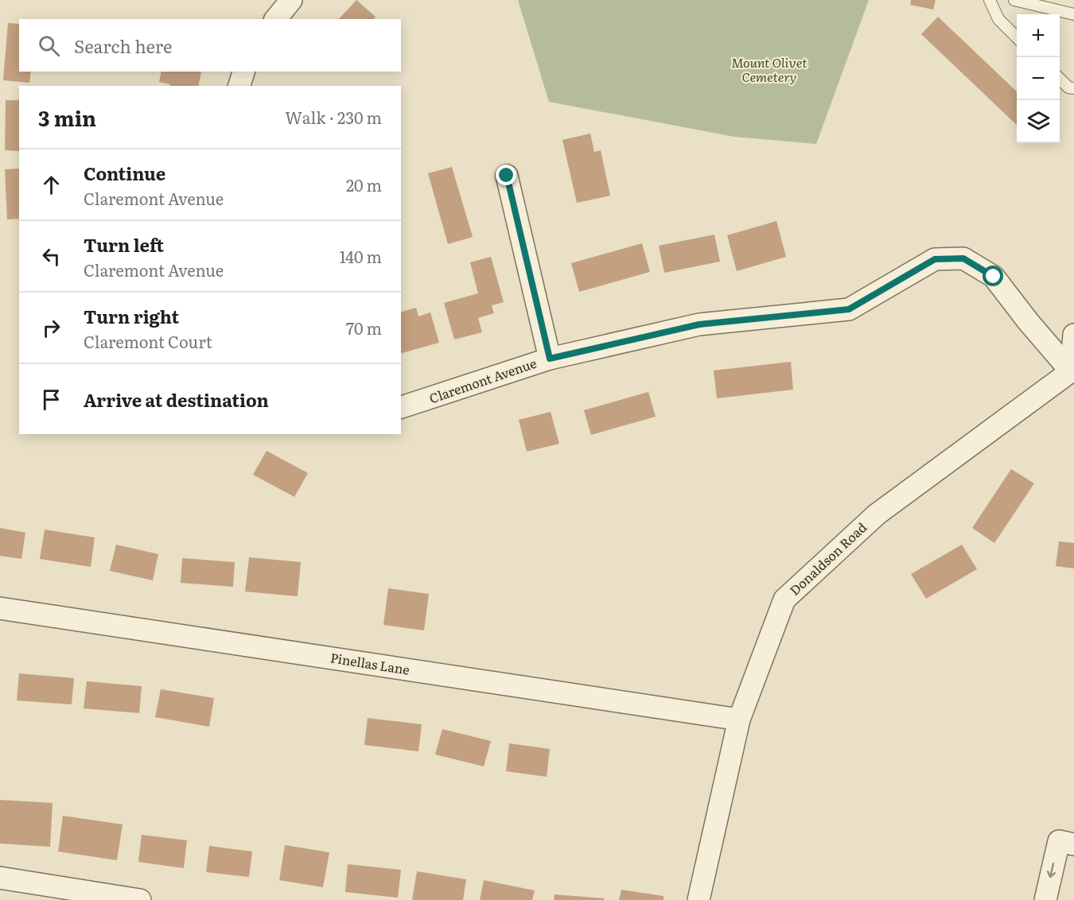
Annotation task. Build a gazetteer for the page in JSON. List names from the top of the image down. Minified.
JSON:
{"streets":{"street":["Claremont Avenue","Donaldson Road","Pinellas Lane"]},"crossings":[["Claremont Avenue","Donaldson Road"],["Donaldson Road","Pinellas Lane"]],"parks":["Mount Olivet Cemetery"],"page":{"map_buttons":["+","−"],"search":"Search here","heading":["3 min","Walk · 230 m"],"list":[["Continue","Claremont Avenue","20 m"],["Turn left","Claremont Avenue","140 m"],["Turn right","Claremont Court","70 m"],"Arrive at destination"]}}
